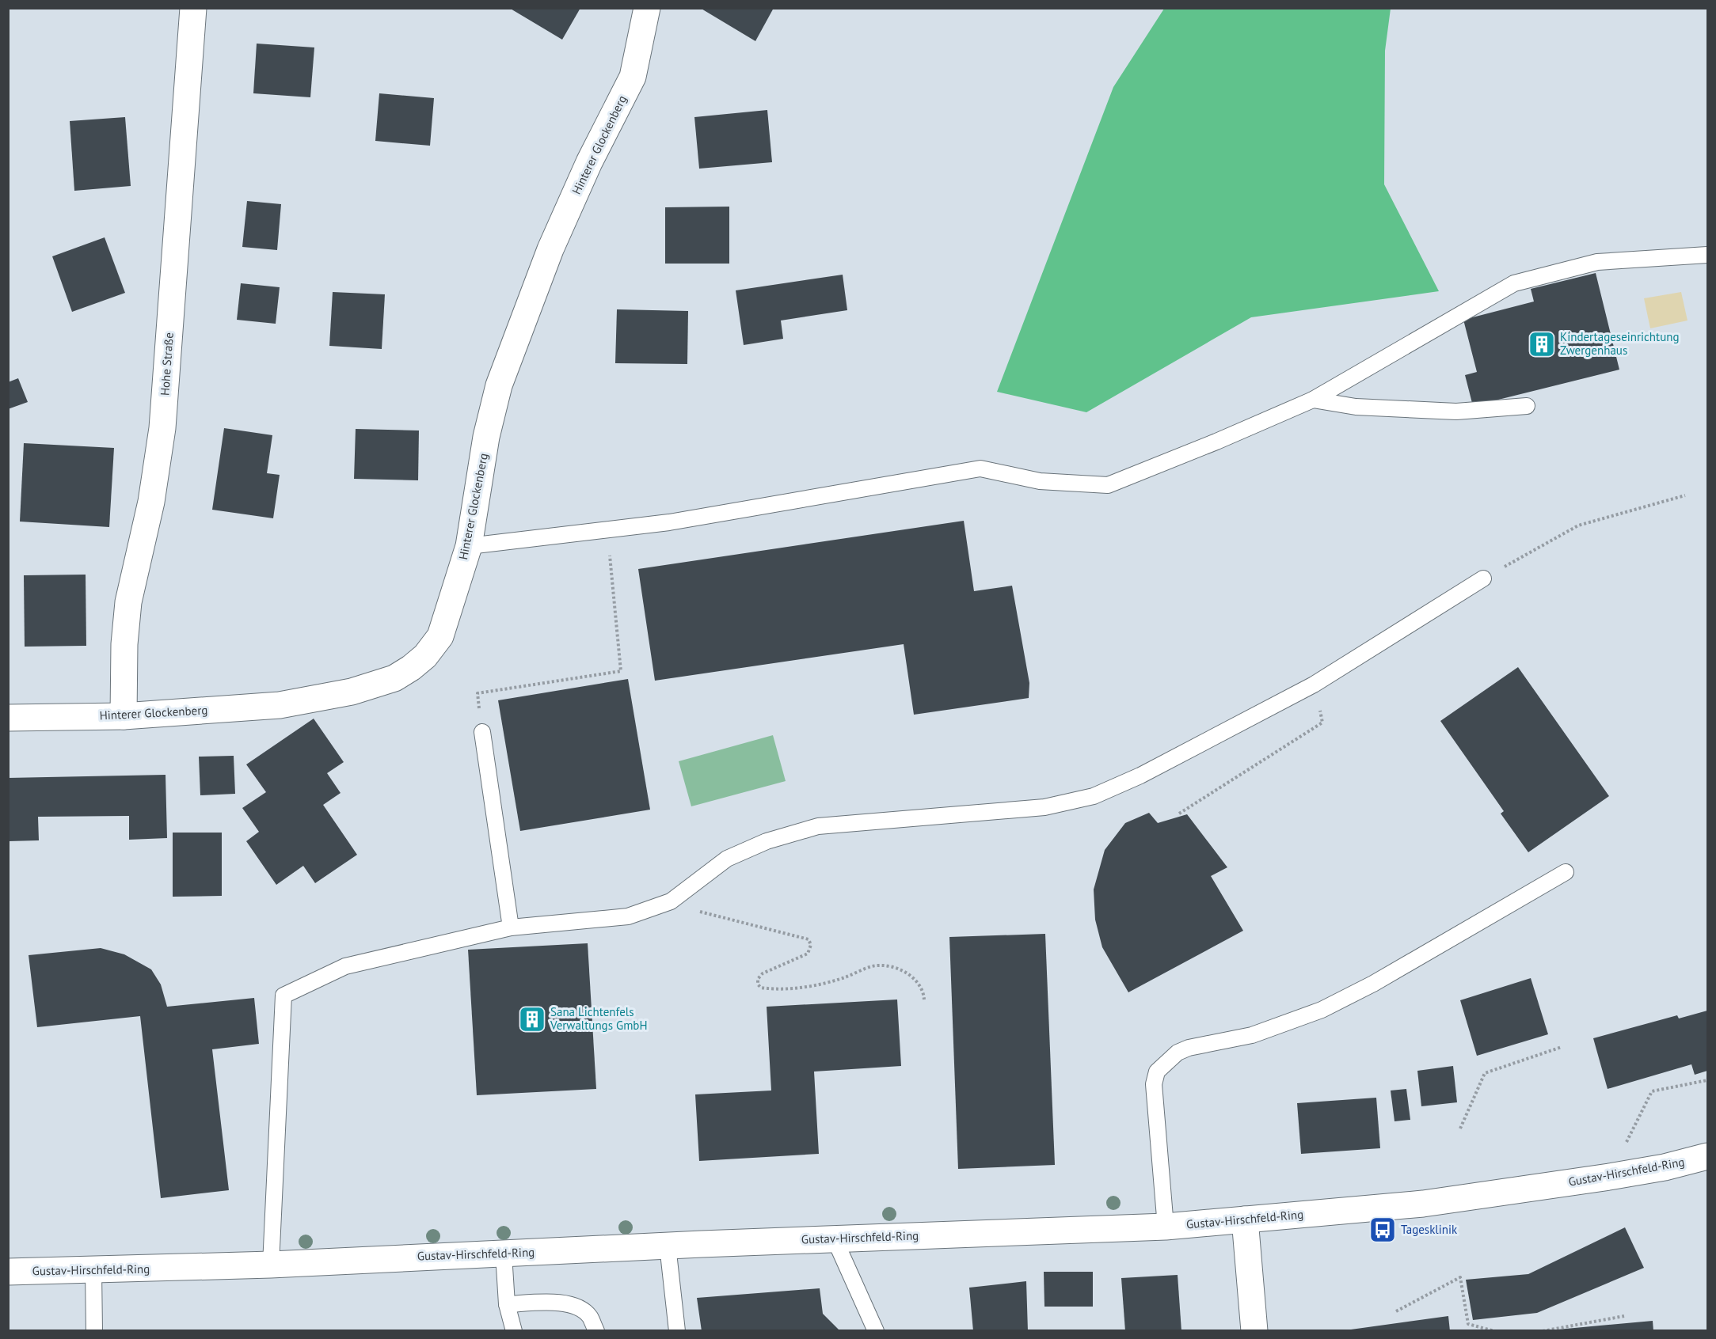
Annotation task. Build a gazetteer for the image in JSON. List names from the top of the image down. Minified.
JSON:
{"streets":{"street":["Hinterer Glockenberg","Hohe Straße","Gustav-Hirschfeld-Ring"]},"crossings":[["Hinterer Glockenberg","Hohe Straße"]],"places":{"building":["Kindertageseinrichtung Zwergenhaus","Sana Lichtenfels Verwaltungs GmbH"],"bus stop":["Tagesklinik"]}}
